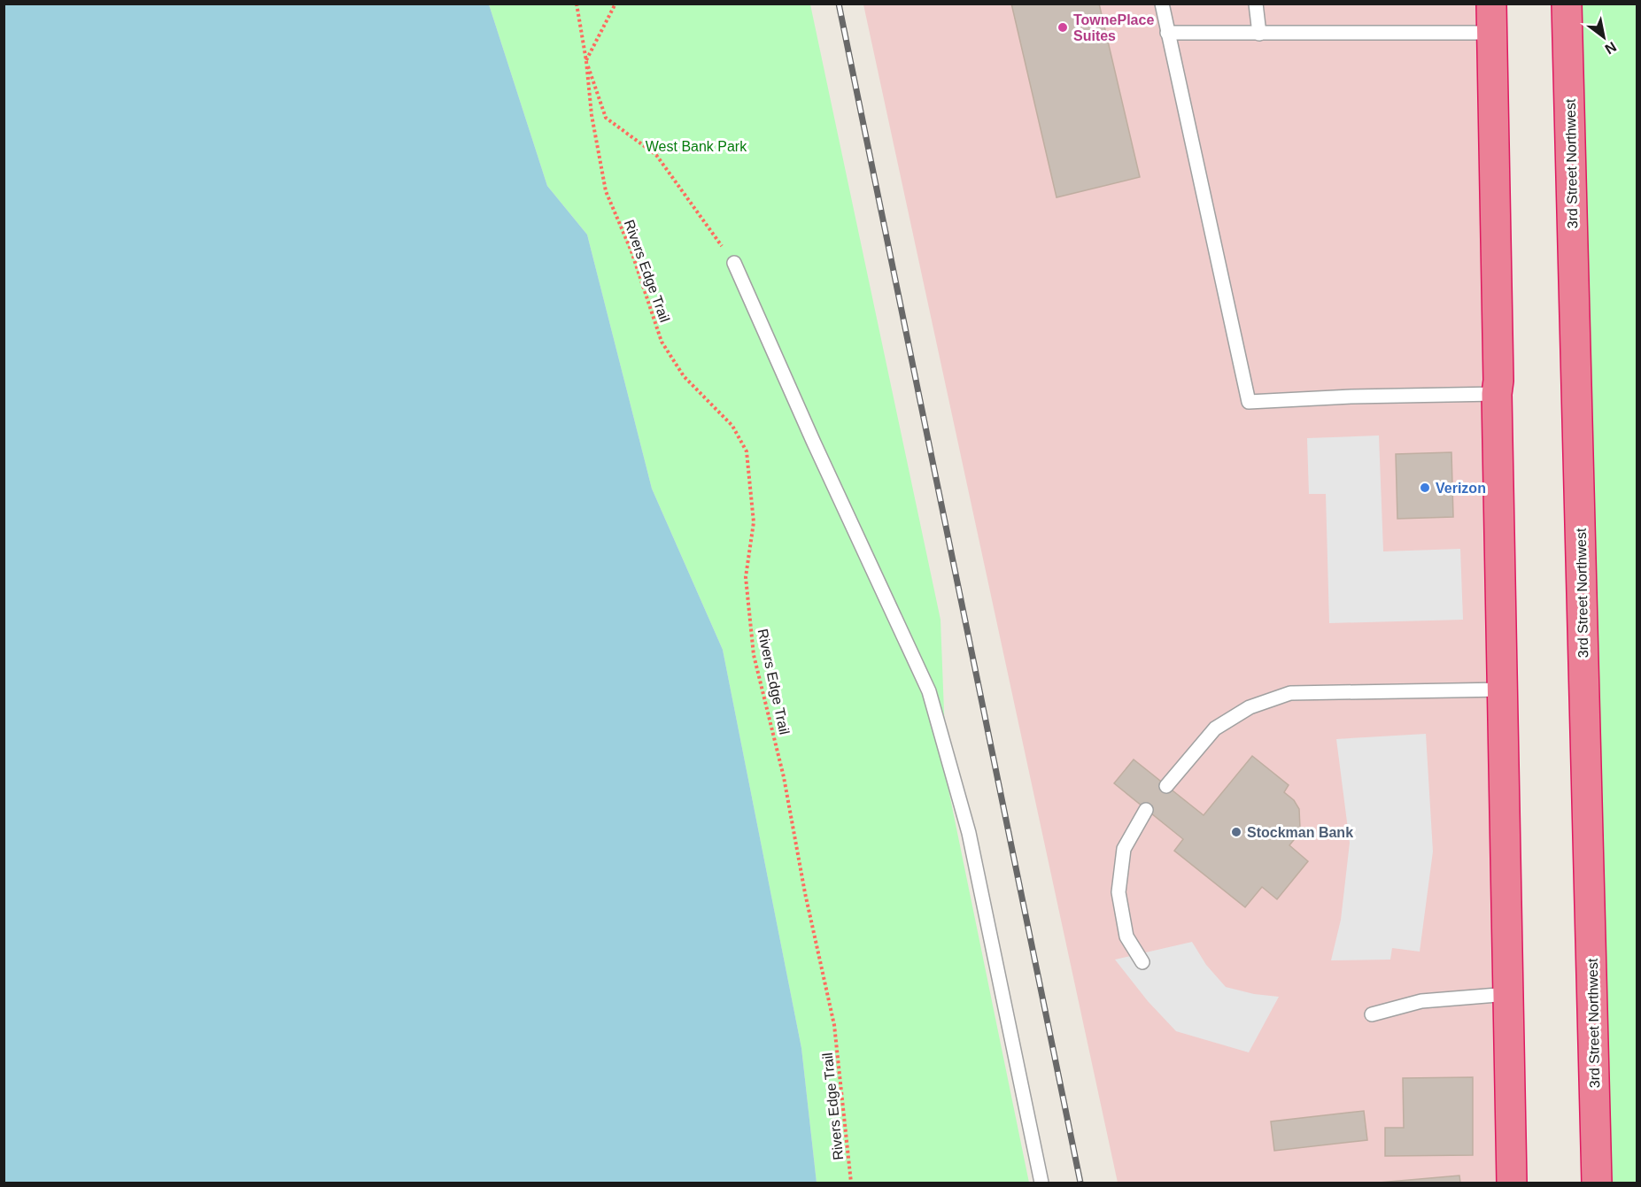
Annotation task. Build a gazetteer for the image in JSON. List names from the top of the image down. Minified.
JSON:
{"streets":{"highway":["3rd Street Northwest"],"path":["Rivers Edge Trail"]},"parks":["West Bank Park"],"places":["TownePlace Suites","Verizon","Stockman Bank"],"north":"bottom right"}
